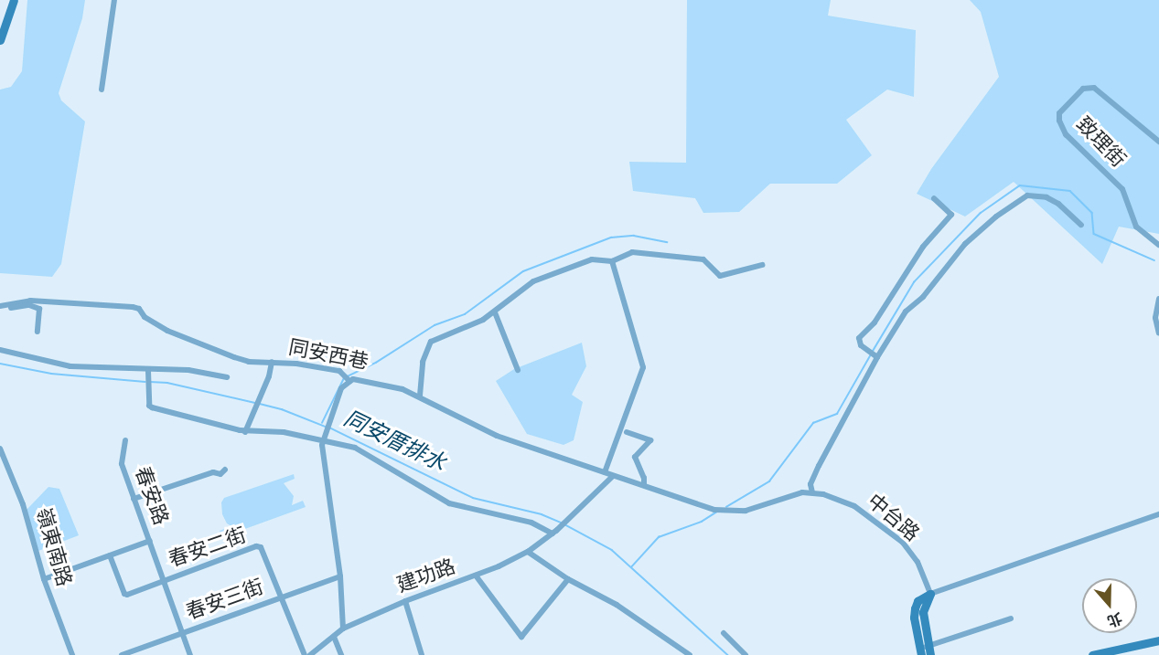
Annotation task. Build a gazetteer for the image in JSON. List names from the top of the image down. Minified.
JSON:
{"streets":{"street":["致理街","同安西巷","春安路","中台路","嶺東南路","春安二街","建功路","春安三街"]},"crossings":[["同安西巷","中台路"],["同安西巷","建功路"],["春安路","春安二街"],["春安路","春安三街"],["中台路","建功路"],["春安二街","春安三街"]],"water":["同安厝排水"],"north":"bottom"}
